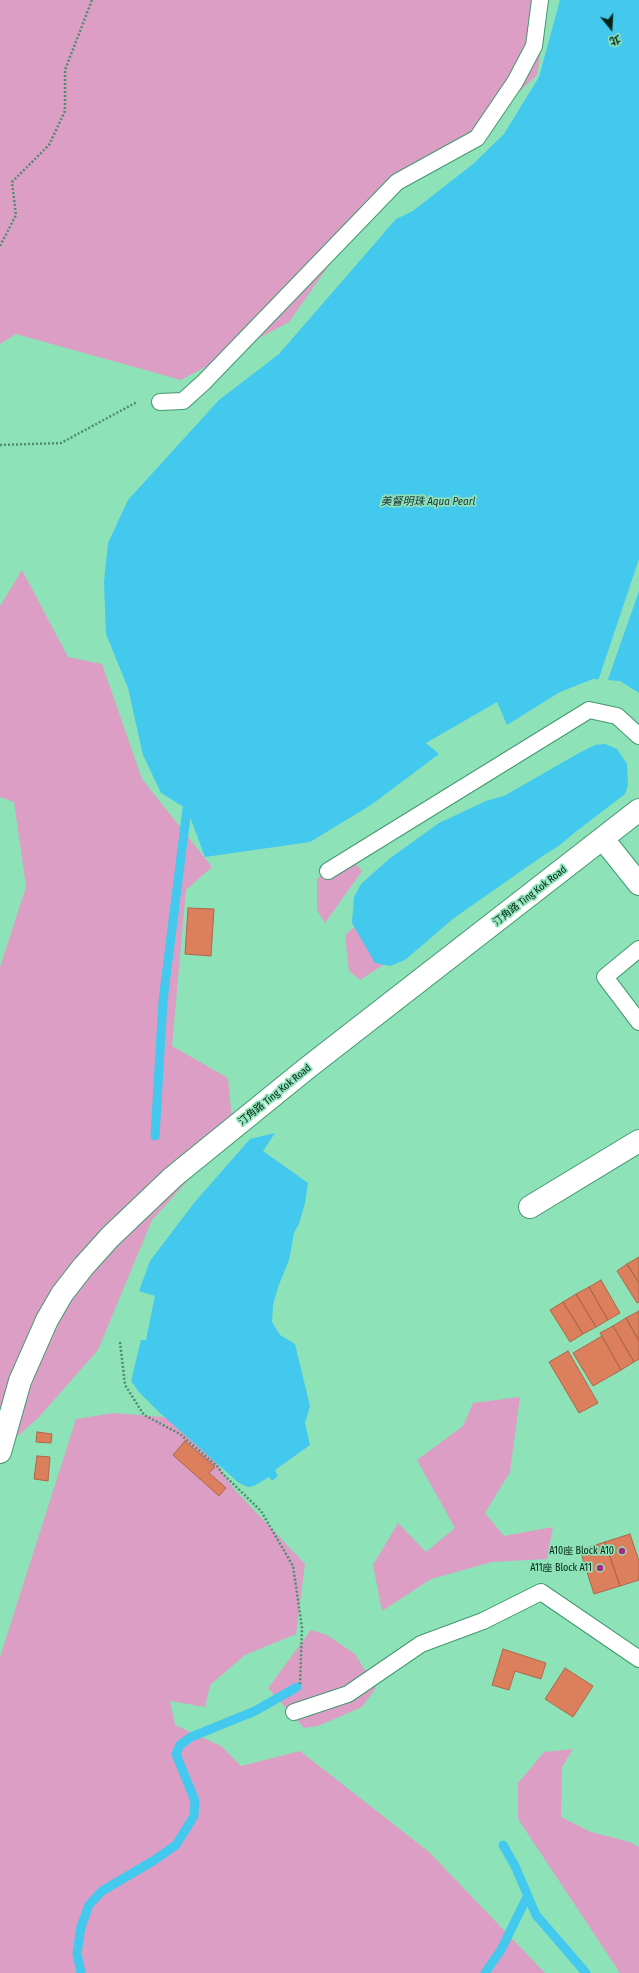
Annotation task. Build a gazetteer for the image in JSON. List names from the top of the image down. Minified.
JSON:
{"streets":{"street":["汀角路 Ting Kok Road"]},"water":["美督明珠 Aqua Pearl"],"places":["A10座 Block A10","A11座 Block A11"],"north":"bottom"}
